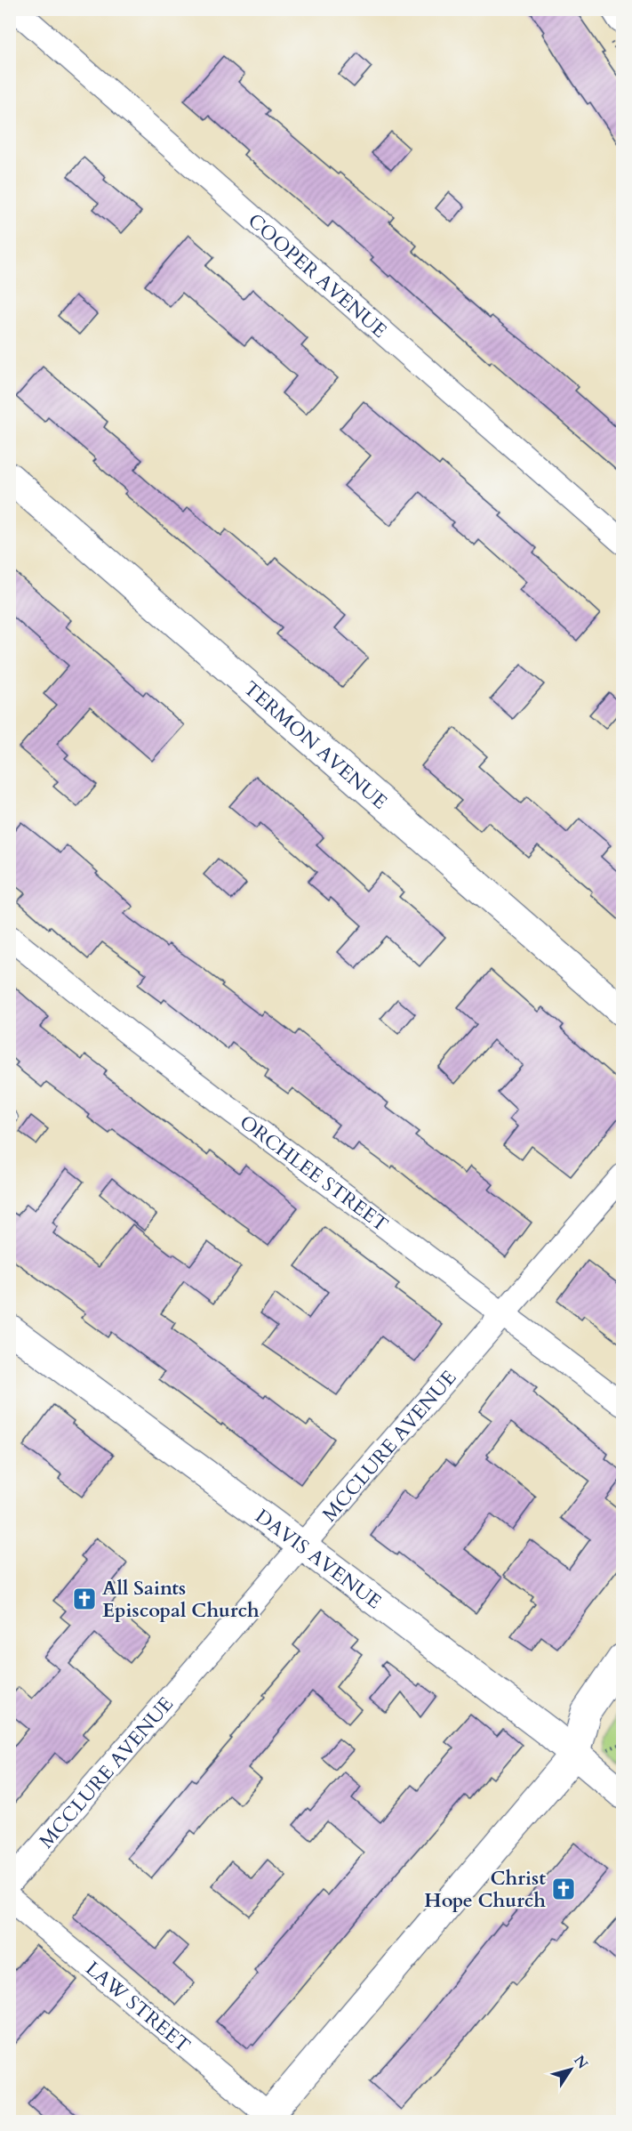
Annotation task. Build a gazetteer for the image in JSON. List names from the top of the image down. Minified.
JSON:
{"streets":{"street":["COOPER AVENUE","TERMON AVENUE","ORCHLEE STREET","MCCLURE AVENUE","DAVIS AVENUE","LAW STREET"]},"crossings":[["ORCHLEE STREET","MCCLURE AVENUE"],["MCCLURE AVENUE","DAVIS AVENUE"]],"places":{"church":["All Saints Episcopal Church","Christ Hope Church"]},"north":"top right"}
